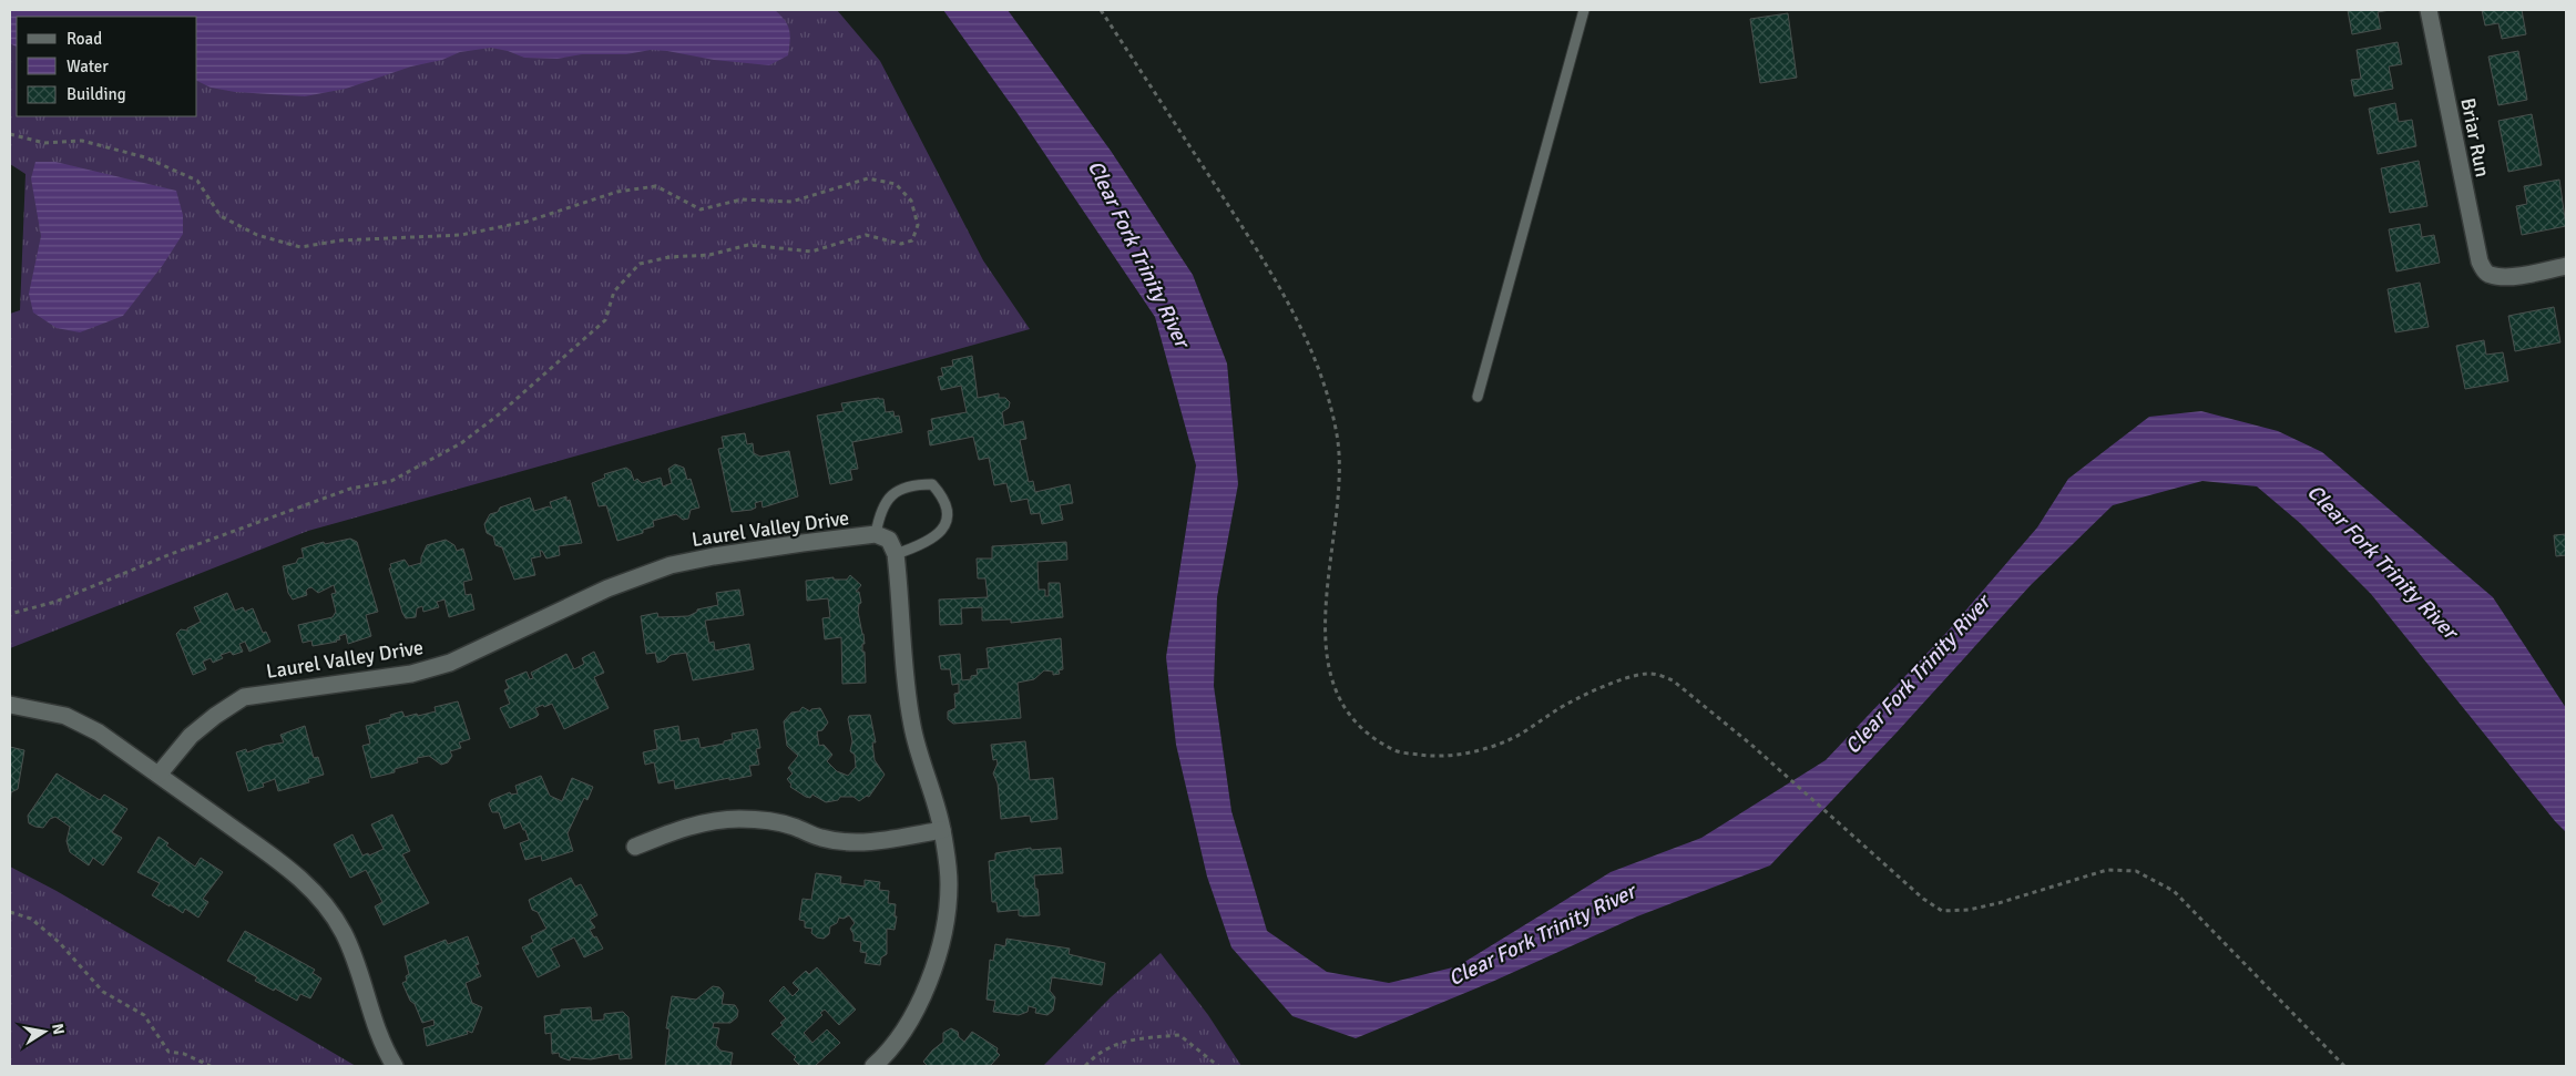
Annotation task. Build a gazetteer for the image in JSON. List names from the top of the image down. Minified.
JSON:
{"streets":{"street":["Briar Run","Laurel Valley Drive"]},"water":["Clear Fork Trinity River"],"legend":["Road","Water","Building"],"north":"right"}
